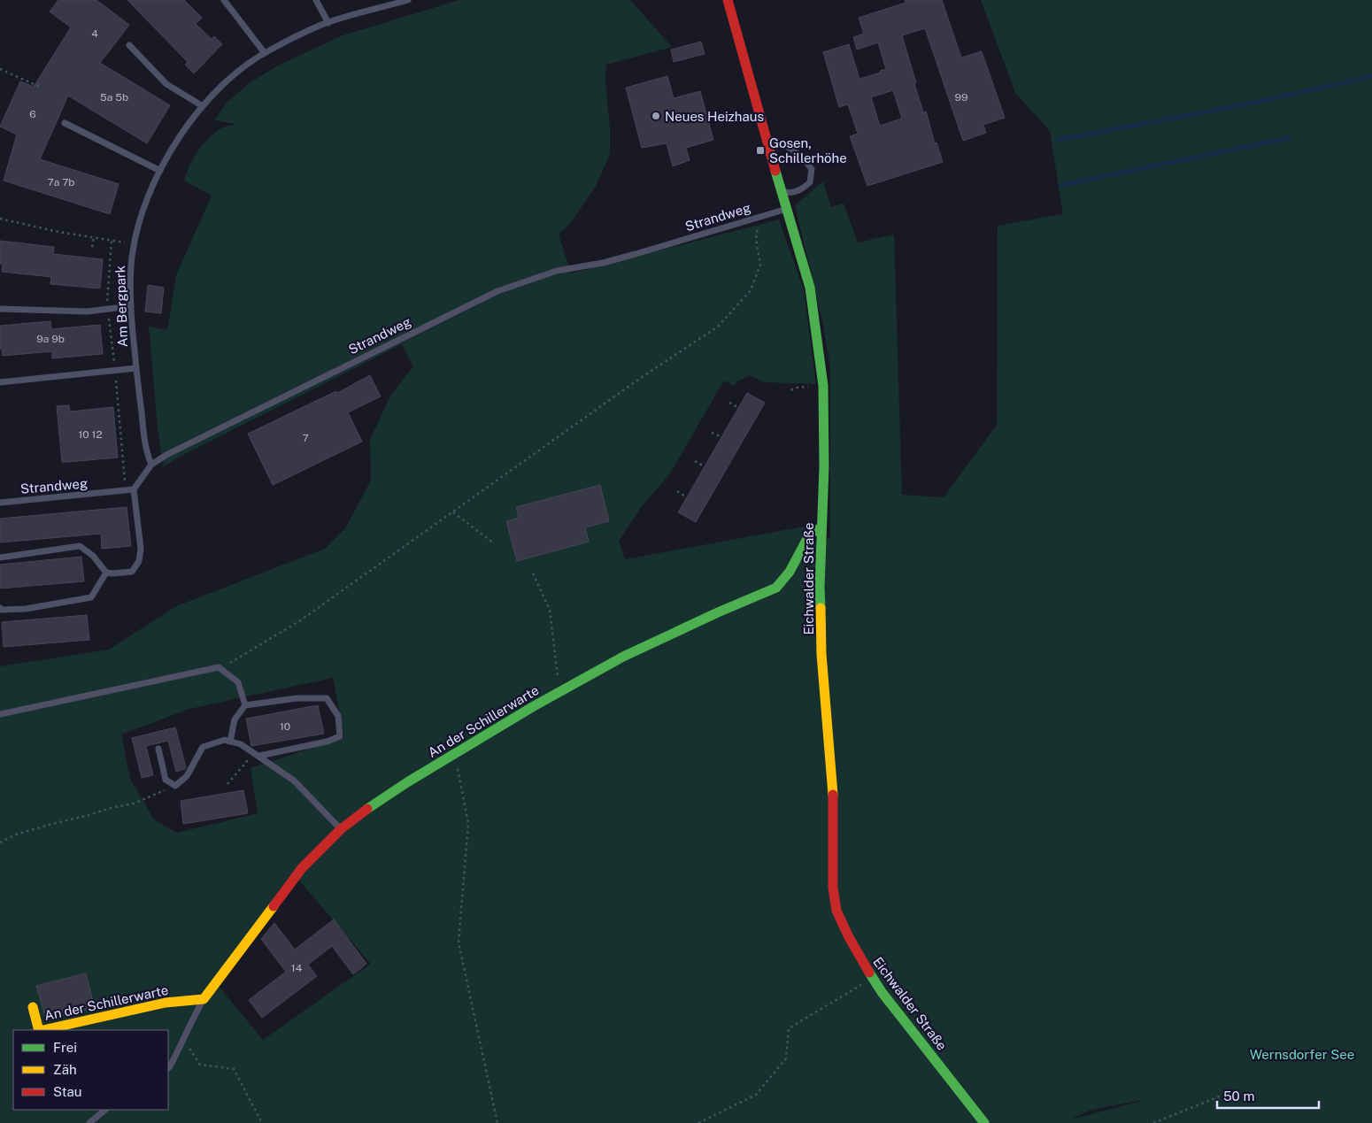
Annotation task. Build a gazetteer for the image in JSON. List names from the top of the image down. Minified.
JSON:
{"streets":{"street":["Eichwalder Straße","An der Schillerwarte"],"lane":["Strandweg","Am Bergpark"]},"crossings":[["Strandweg","Am Bergpark"],["Strandweg","Eichwalder Straße"],["Eichwalder Straße","An der Schillerwarte"]],"parks":["Wernsdorfer See"],"places":{"other":["Neues Heizhaus"],"transit":["Gosen, Schillerhöhe"]},"house_numbers":["4","5a 5b","99","6","7a 7b","9a 9b","10 12","7","10","14"],"legend":["Frei","Zäh","Stau"],"scale_bar":"50 m"}
